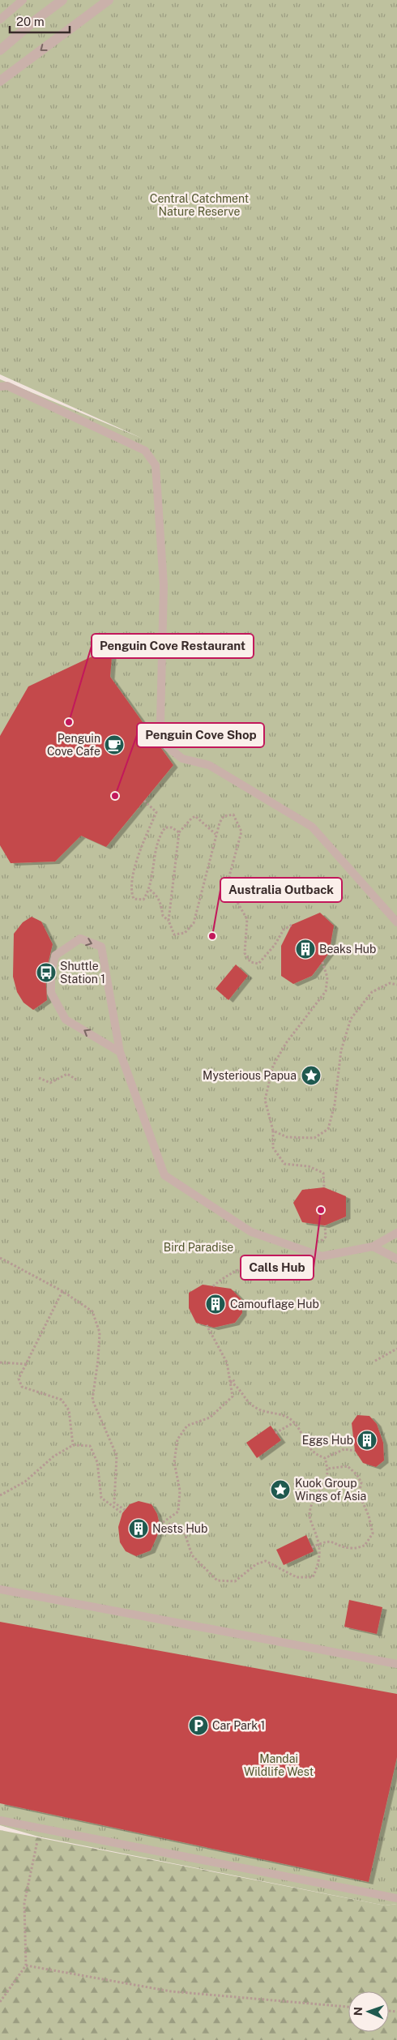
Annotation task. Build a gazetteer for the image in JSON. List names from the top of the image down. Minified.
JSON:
{"parks":["Central Catchment Nature Reserve","Bird Paradise","Mandai Wildlife West"],"places":{"other":["Penguin Cove Restaurant","Penguin Cove Shop","Australia Outback","Calls Hub"],"cafe":["Penguin Cove Cafe"],"building":["Beaks Hub","Camouflage Hub","Eggs Hub","Nests Hub"],"bus stop":["Shuttle Station 1"],"place":["Mysterious Papua","Kuok Group Wings of Asia"],"parking":["Car Park 1"]},"scale_bar":"20 m","north":"left"}
